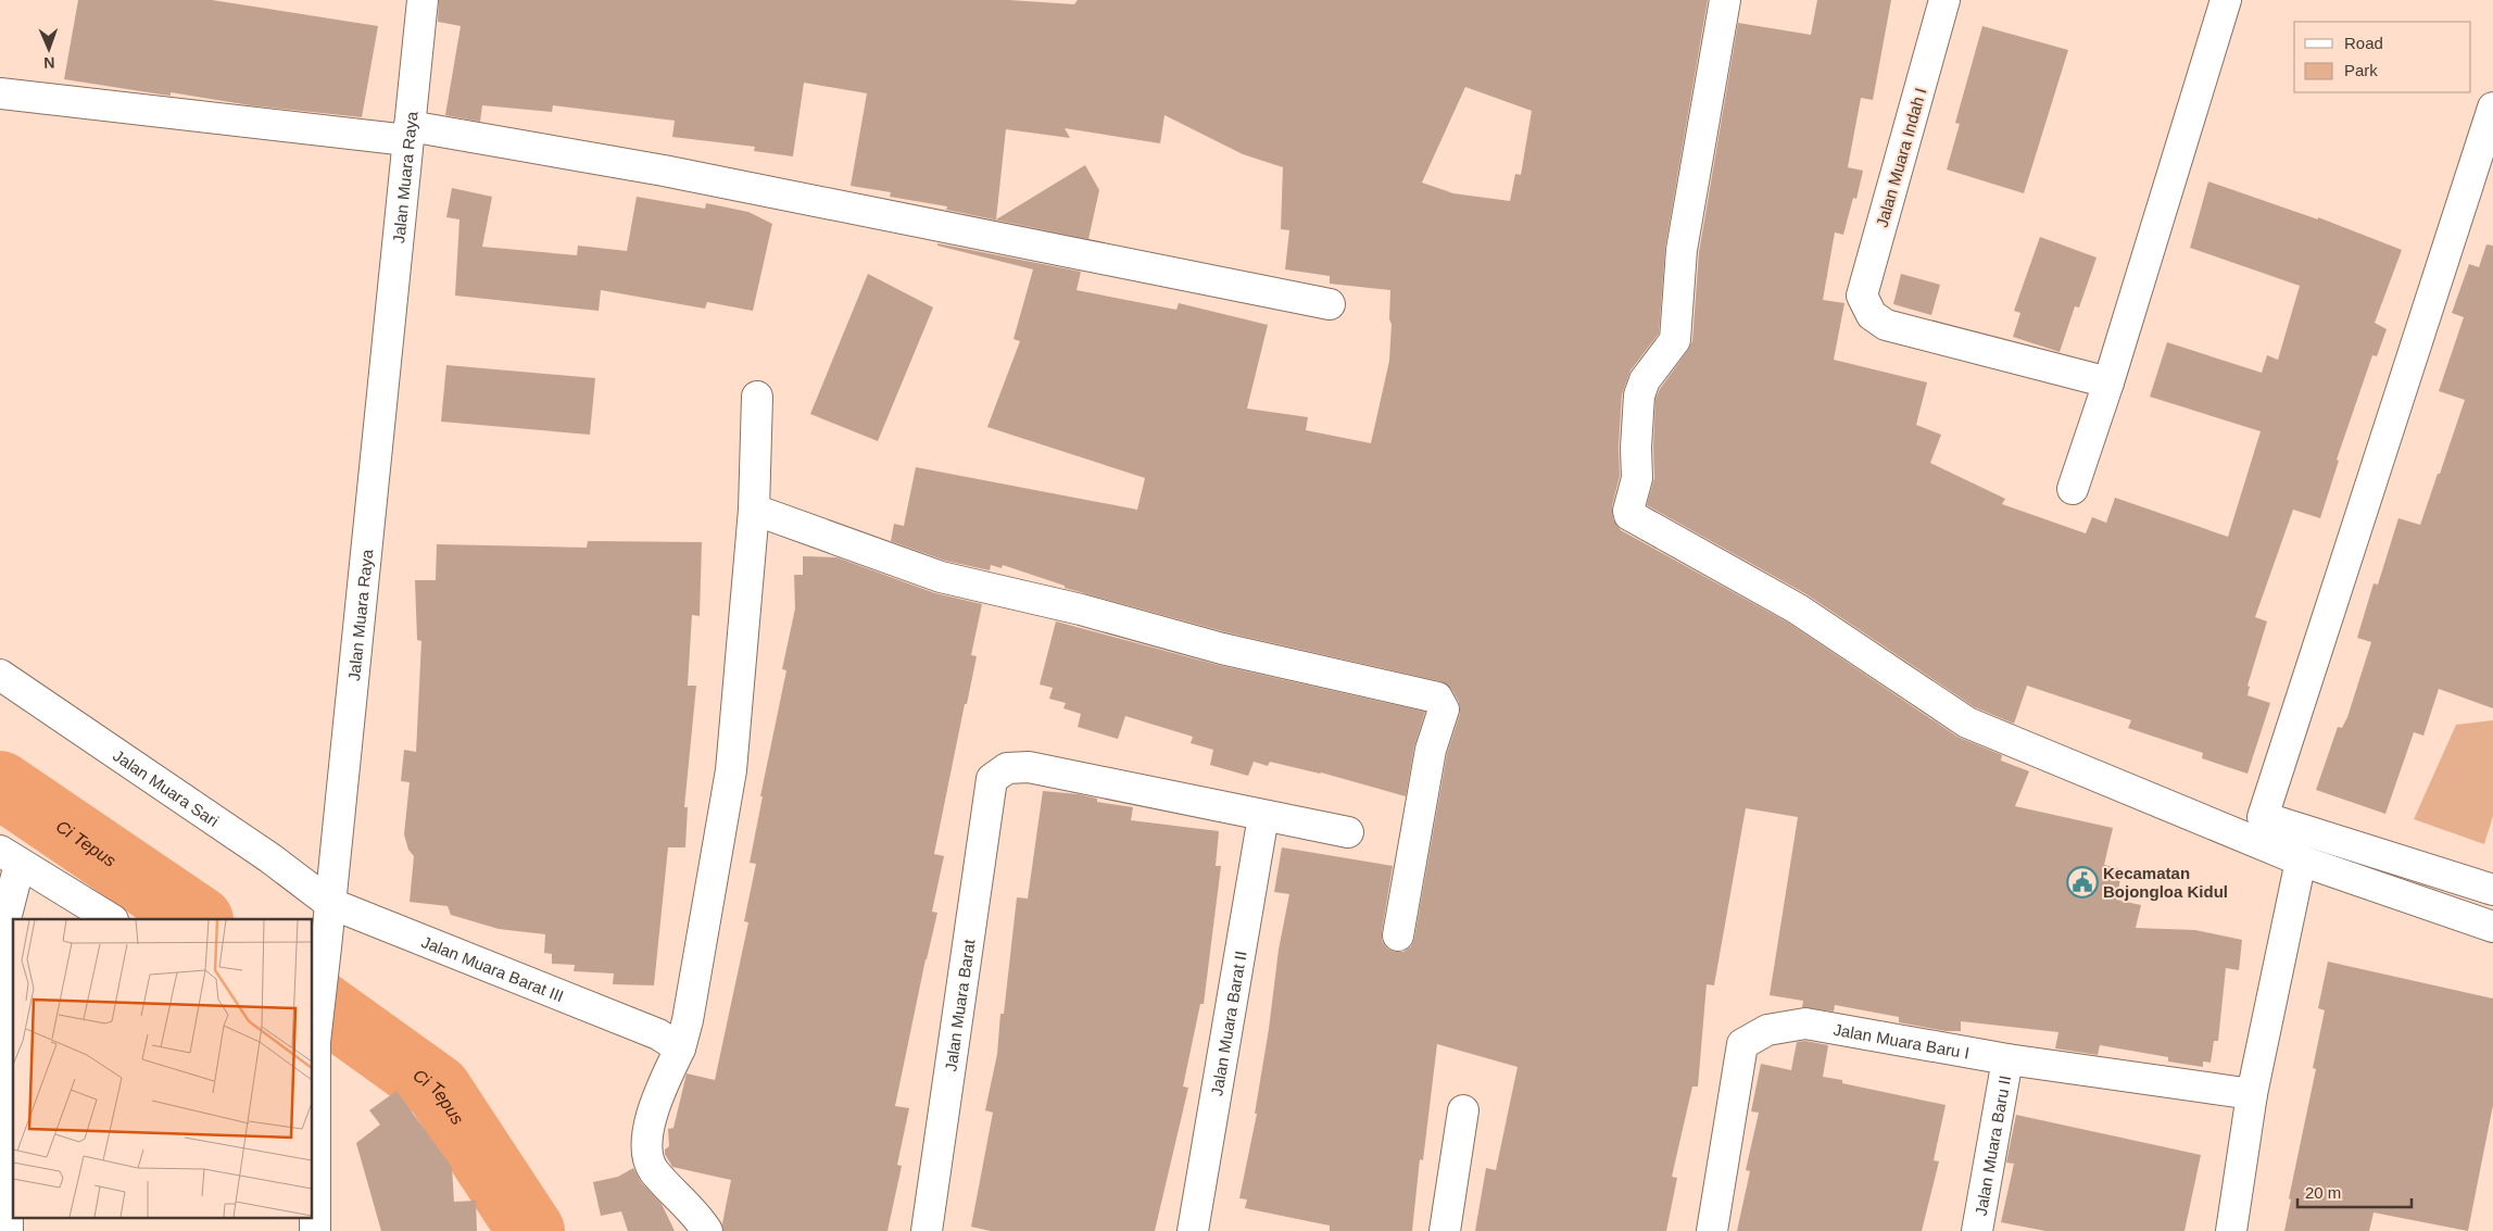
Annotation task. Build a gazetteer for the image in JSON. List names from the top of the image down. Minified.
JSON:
{"streets":{"street":["Jalan Muara Indah I","Jalan Muara Raya","Jalan Muara Sari","Jalan Muara Barat III","Jalan Muara Barat","Jalan Muara Barat II","Jalan Muara Baru I","Jalan Muara Baru II"]},"crossings":[["Jalan Muara Raya","Jalan Muara Sari"],["Jalan Muara Raya","Jalan Muara Barat III"],["Jalan Muara Sari","Jalan Muara Barat III"],["Jalan Muara Barat","Jalan Muara Barat II"],["Jalan Muara Baru I","Jalan Muara Baru II"]],"water":["Ci Tepus"],"places":{"public building":["Kecamatan Bojongloa Kidul"]},"legend":["Road","Park"],"scale_bar":"20 m","north":"bottom"}
